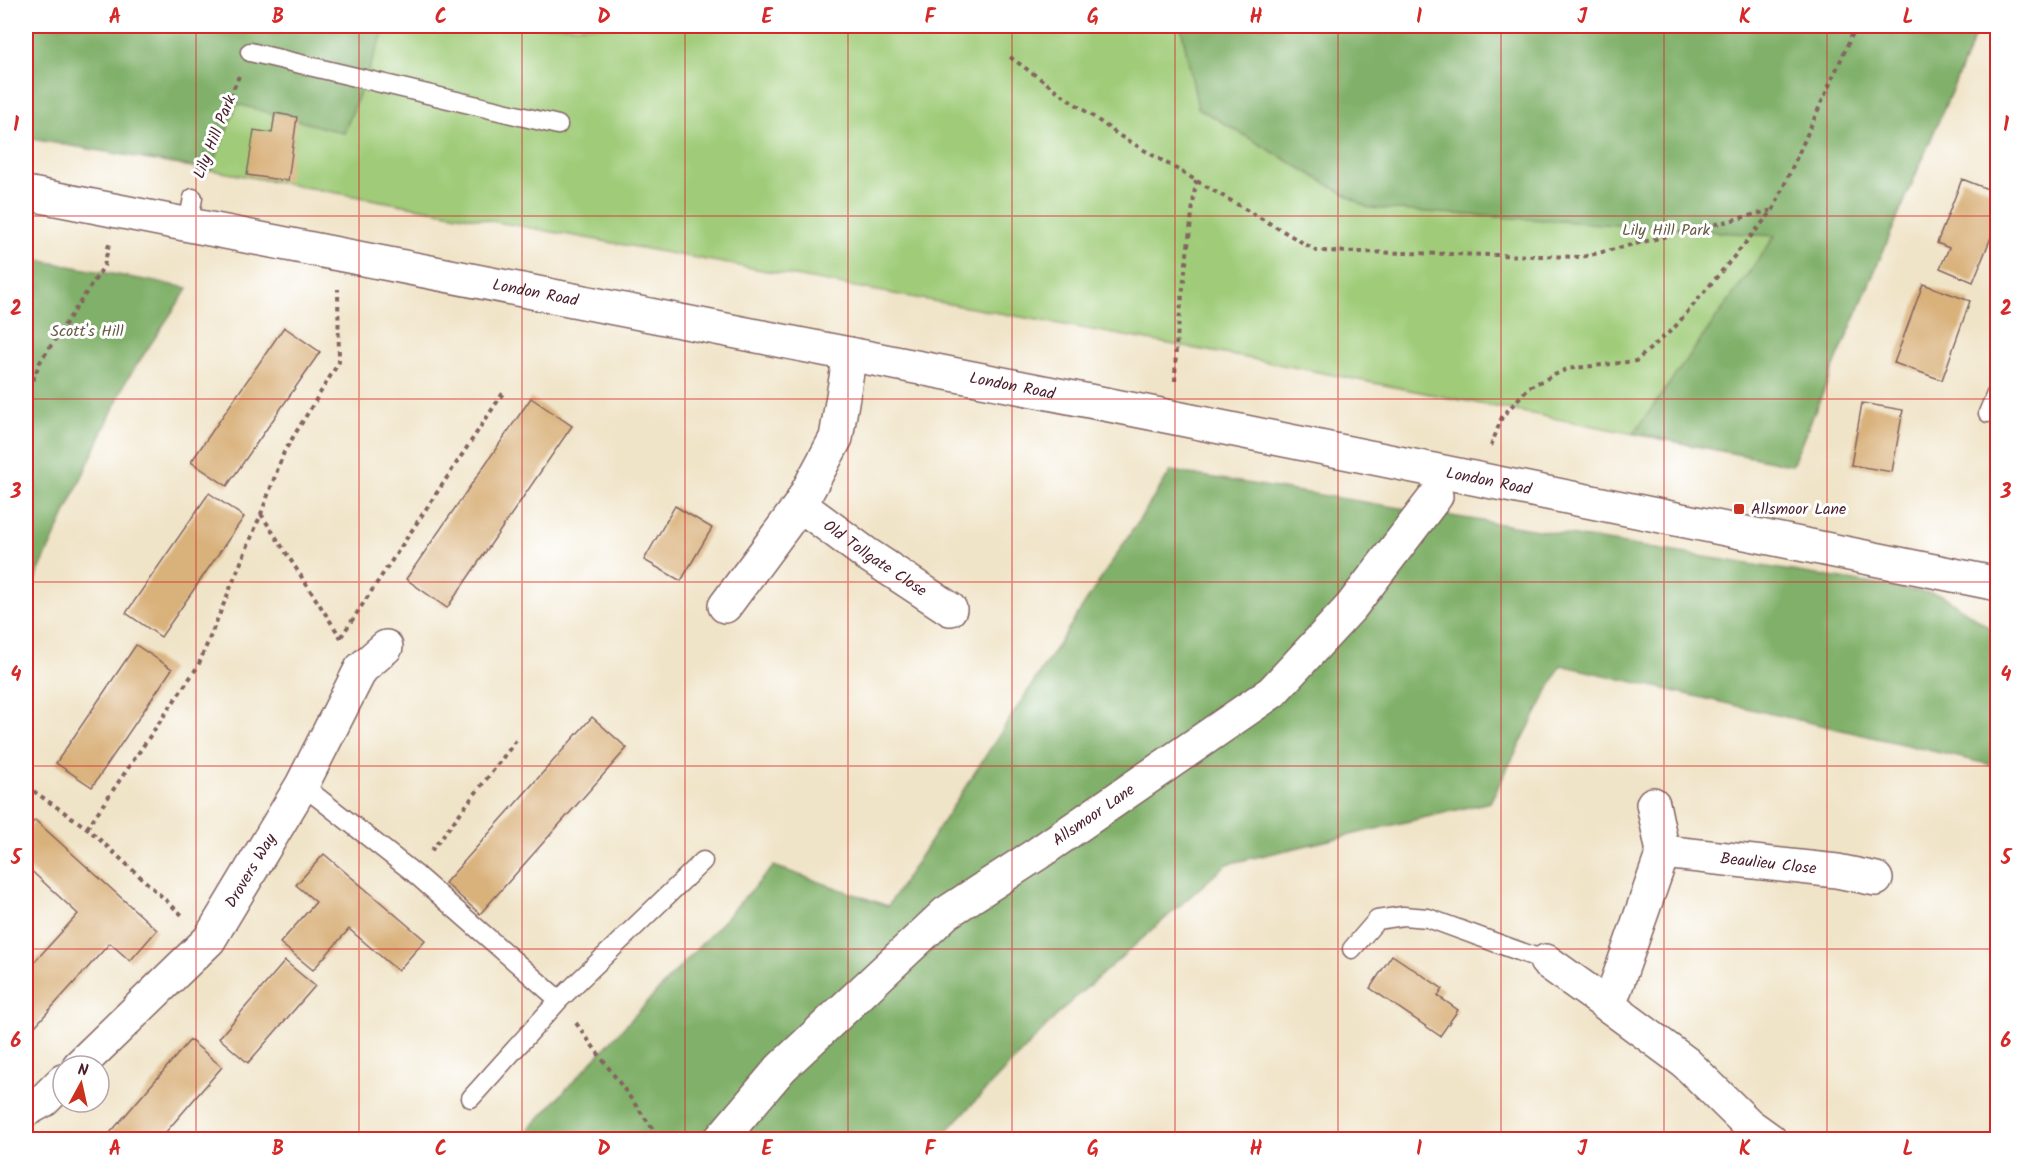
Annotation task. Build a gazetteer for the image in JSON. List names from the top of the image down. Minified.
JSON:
{"streets":{"street":["London Road","Old Tollgate Close","Allsmoor Lane","Beaulieu Close","Drovers Way"],"path":["Lily Hill Park"]},"crossings":[["Lily Hill Park","London Road"],["London Road","Allsmoor Lane"]],"parks":["Lily Hill Park","Scott's Hill"],"places":{"transit":["Allsmoor Lane"]},"north":"top","grid":{"columns":["A","B","C","D","E","F","G","H","I","J","K","L"],"rows":["1","2","3","4","5","6"]}}
